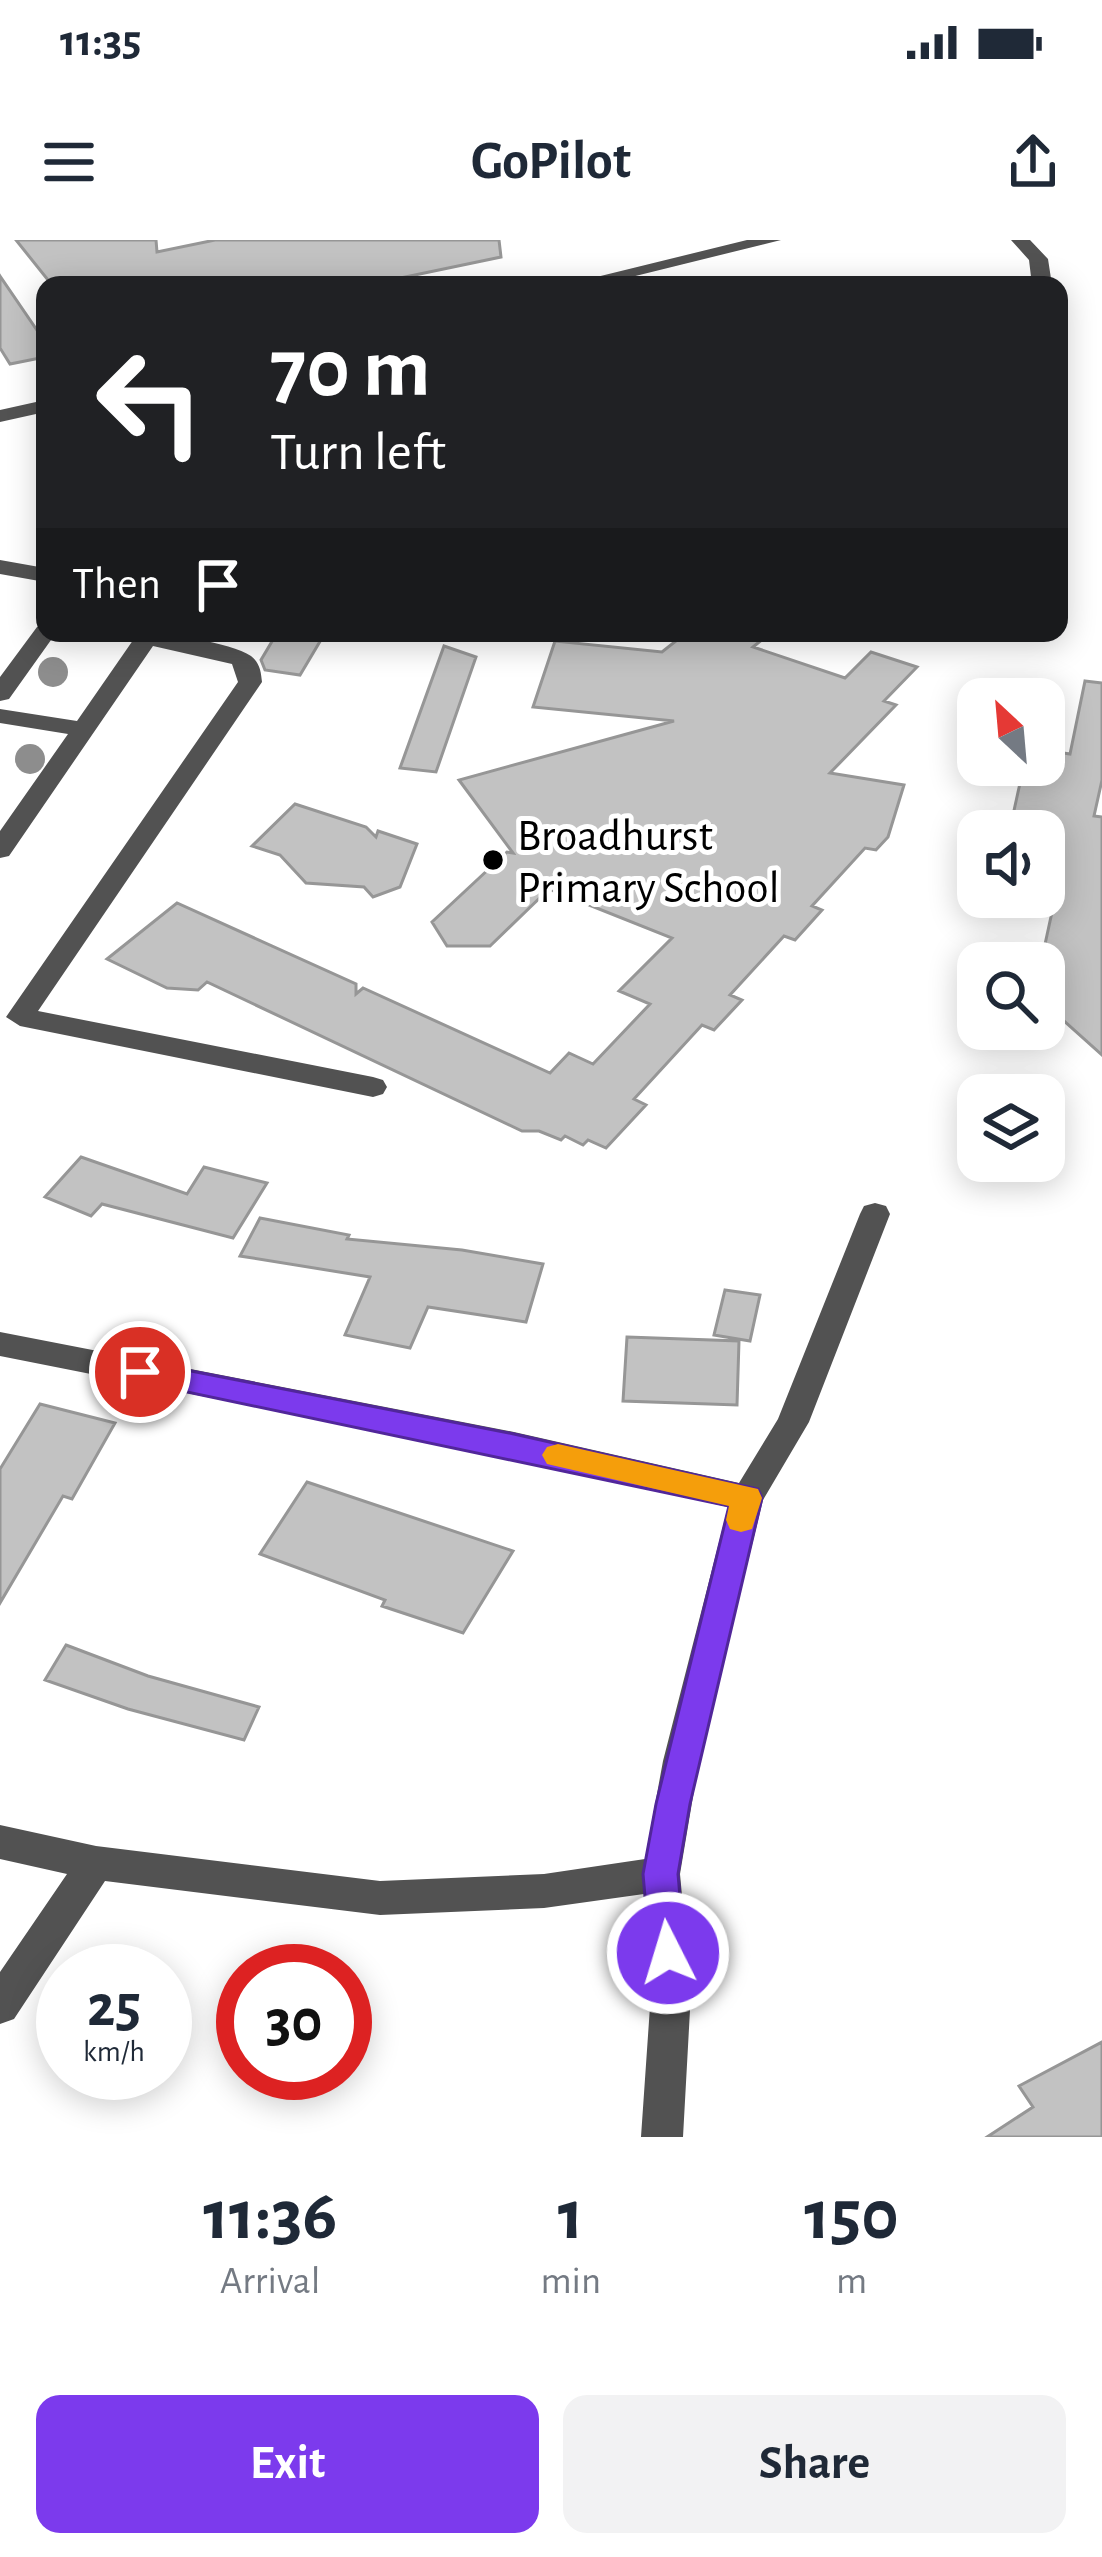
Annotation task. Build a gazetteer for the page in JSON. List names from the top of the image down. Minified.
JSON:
{"places":["Broadhurst Primary School"],"north":"top left","page":{"status":"11:35","header":"GoPilot","turn":["70 m","Turn left"],"then":"Then","speed":"25 km/h","limit":"30","eta":["11:36","Arrival","1","min","150","m"],"buttons":["Exit","Share"]}}
